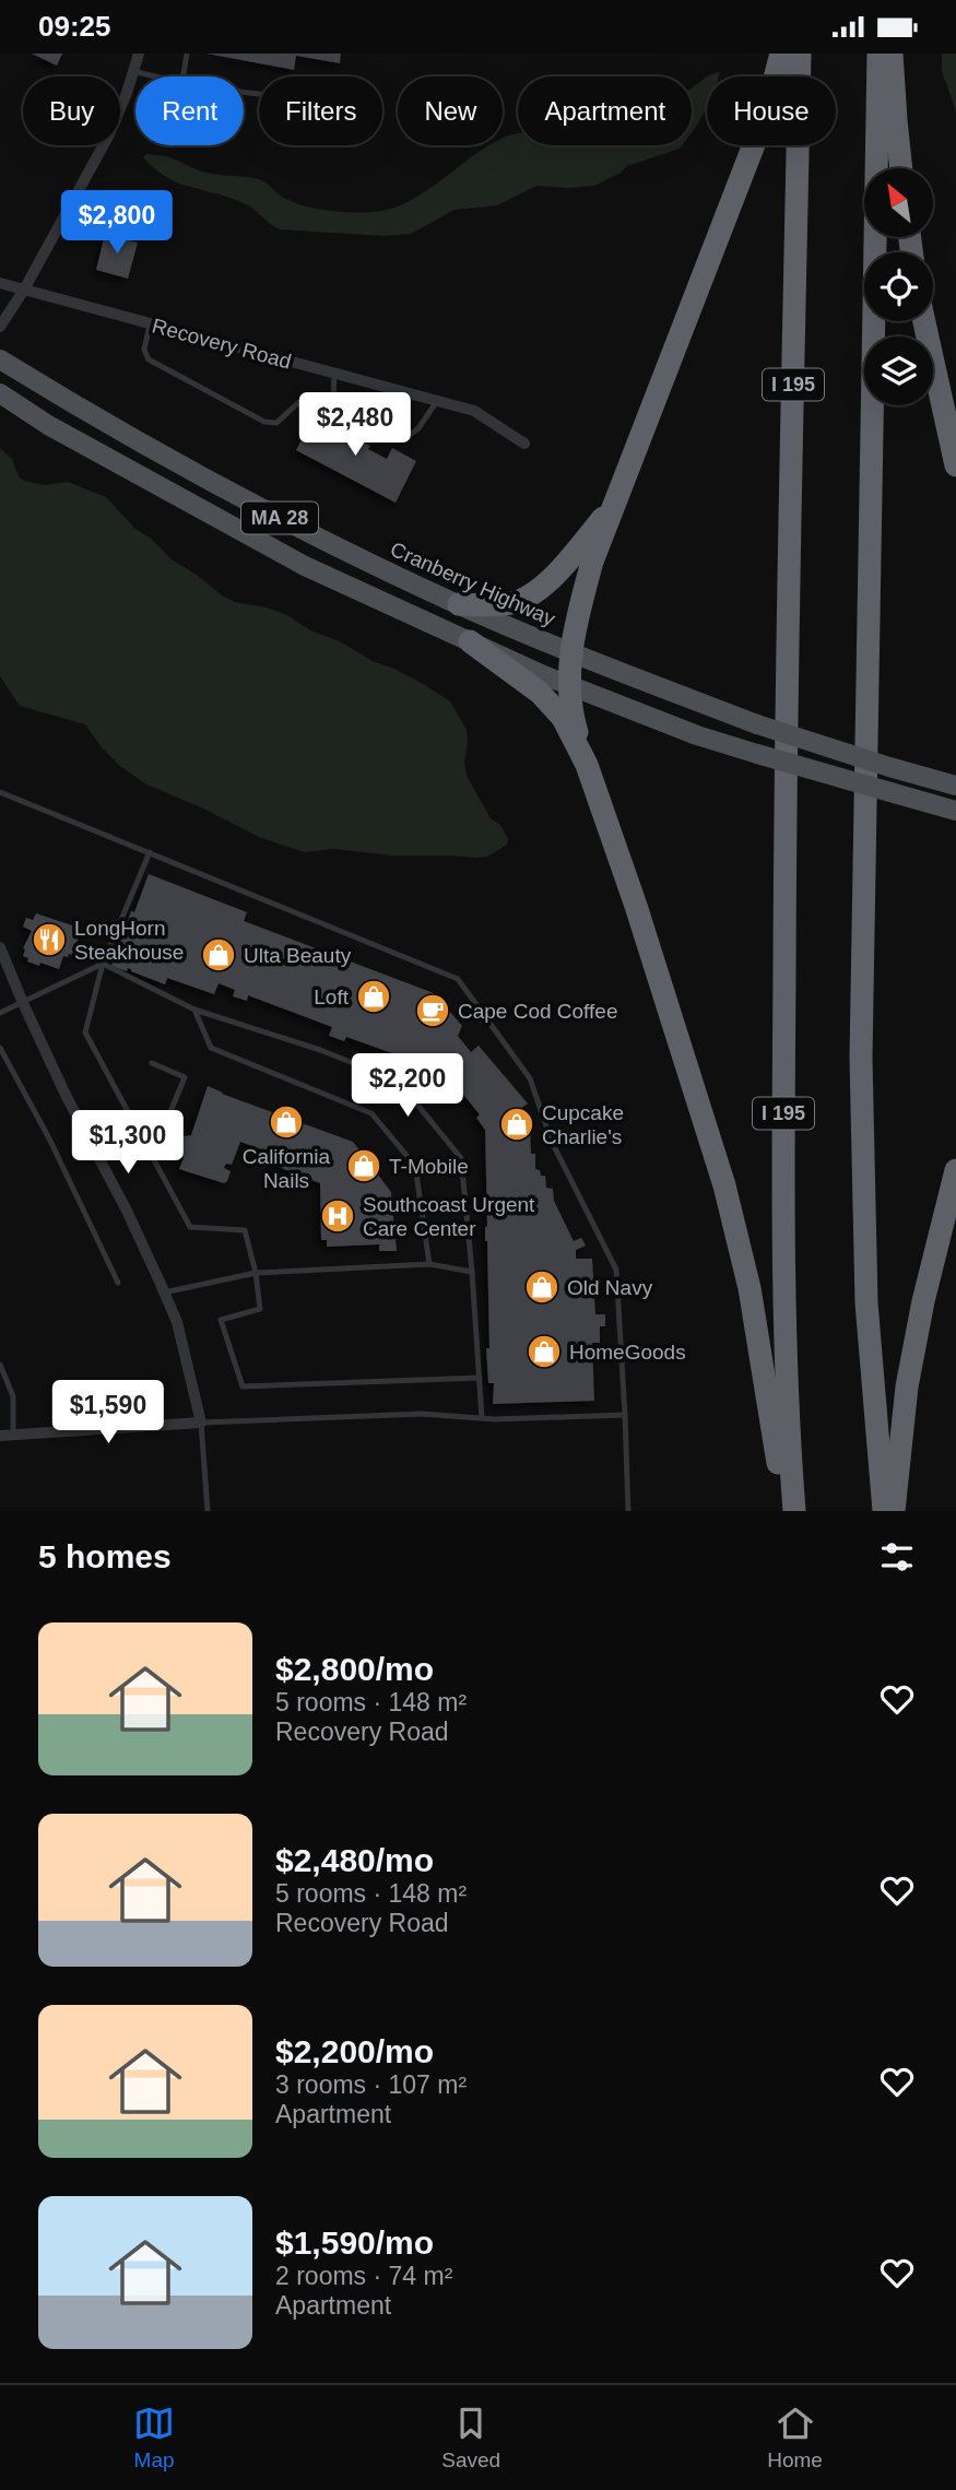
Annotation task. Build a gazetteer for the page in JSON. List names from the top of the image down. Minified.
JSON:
{"streets":{"highway":["I 195"],"main road":["MA 28","Cranberry Highway"],"street":["Recovery Road"]},"places":{"restaurant":["LongHorn Steakhouse"],"shop":["Ulta Beauty","Loft","California Nails","Cupcake Charlie's","T-Mobile","Old Navy","HomeGoods"],"cafe":["Cape Cod Coffee"],"hospital":["Southcoast Urgent Care Center"]},"north":"top left","page":{"status":"09:25","chip":["Buy","Rent","Filters","New","Apartment","House"],"price":["$2,800","$2,480","$2,200","$1,300","$1,590"],"heading":"5 homes","list":[{"name":"$2,800/mo","note":"5 rooms · 148 m² · Recovery Road"},{"name":"$2,480/mo","note":"5 rooms · 148 m² · Recovery Road"},{"name":"$2,200/mo","note":"3 rooms · 107 m² · Apartment"},{"name":"$1,590/mo","note":"2 rooms · 74 m² · Apartment"}],"tabs":["Map","Saved","Home"]}}
